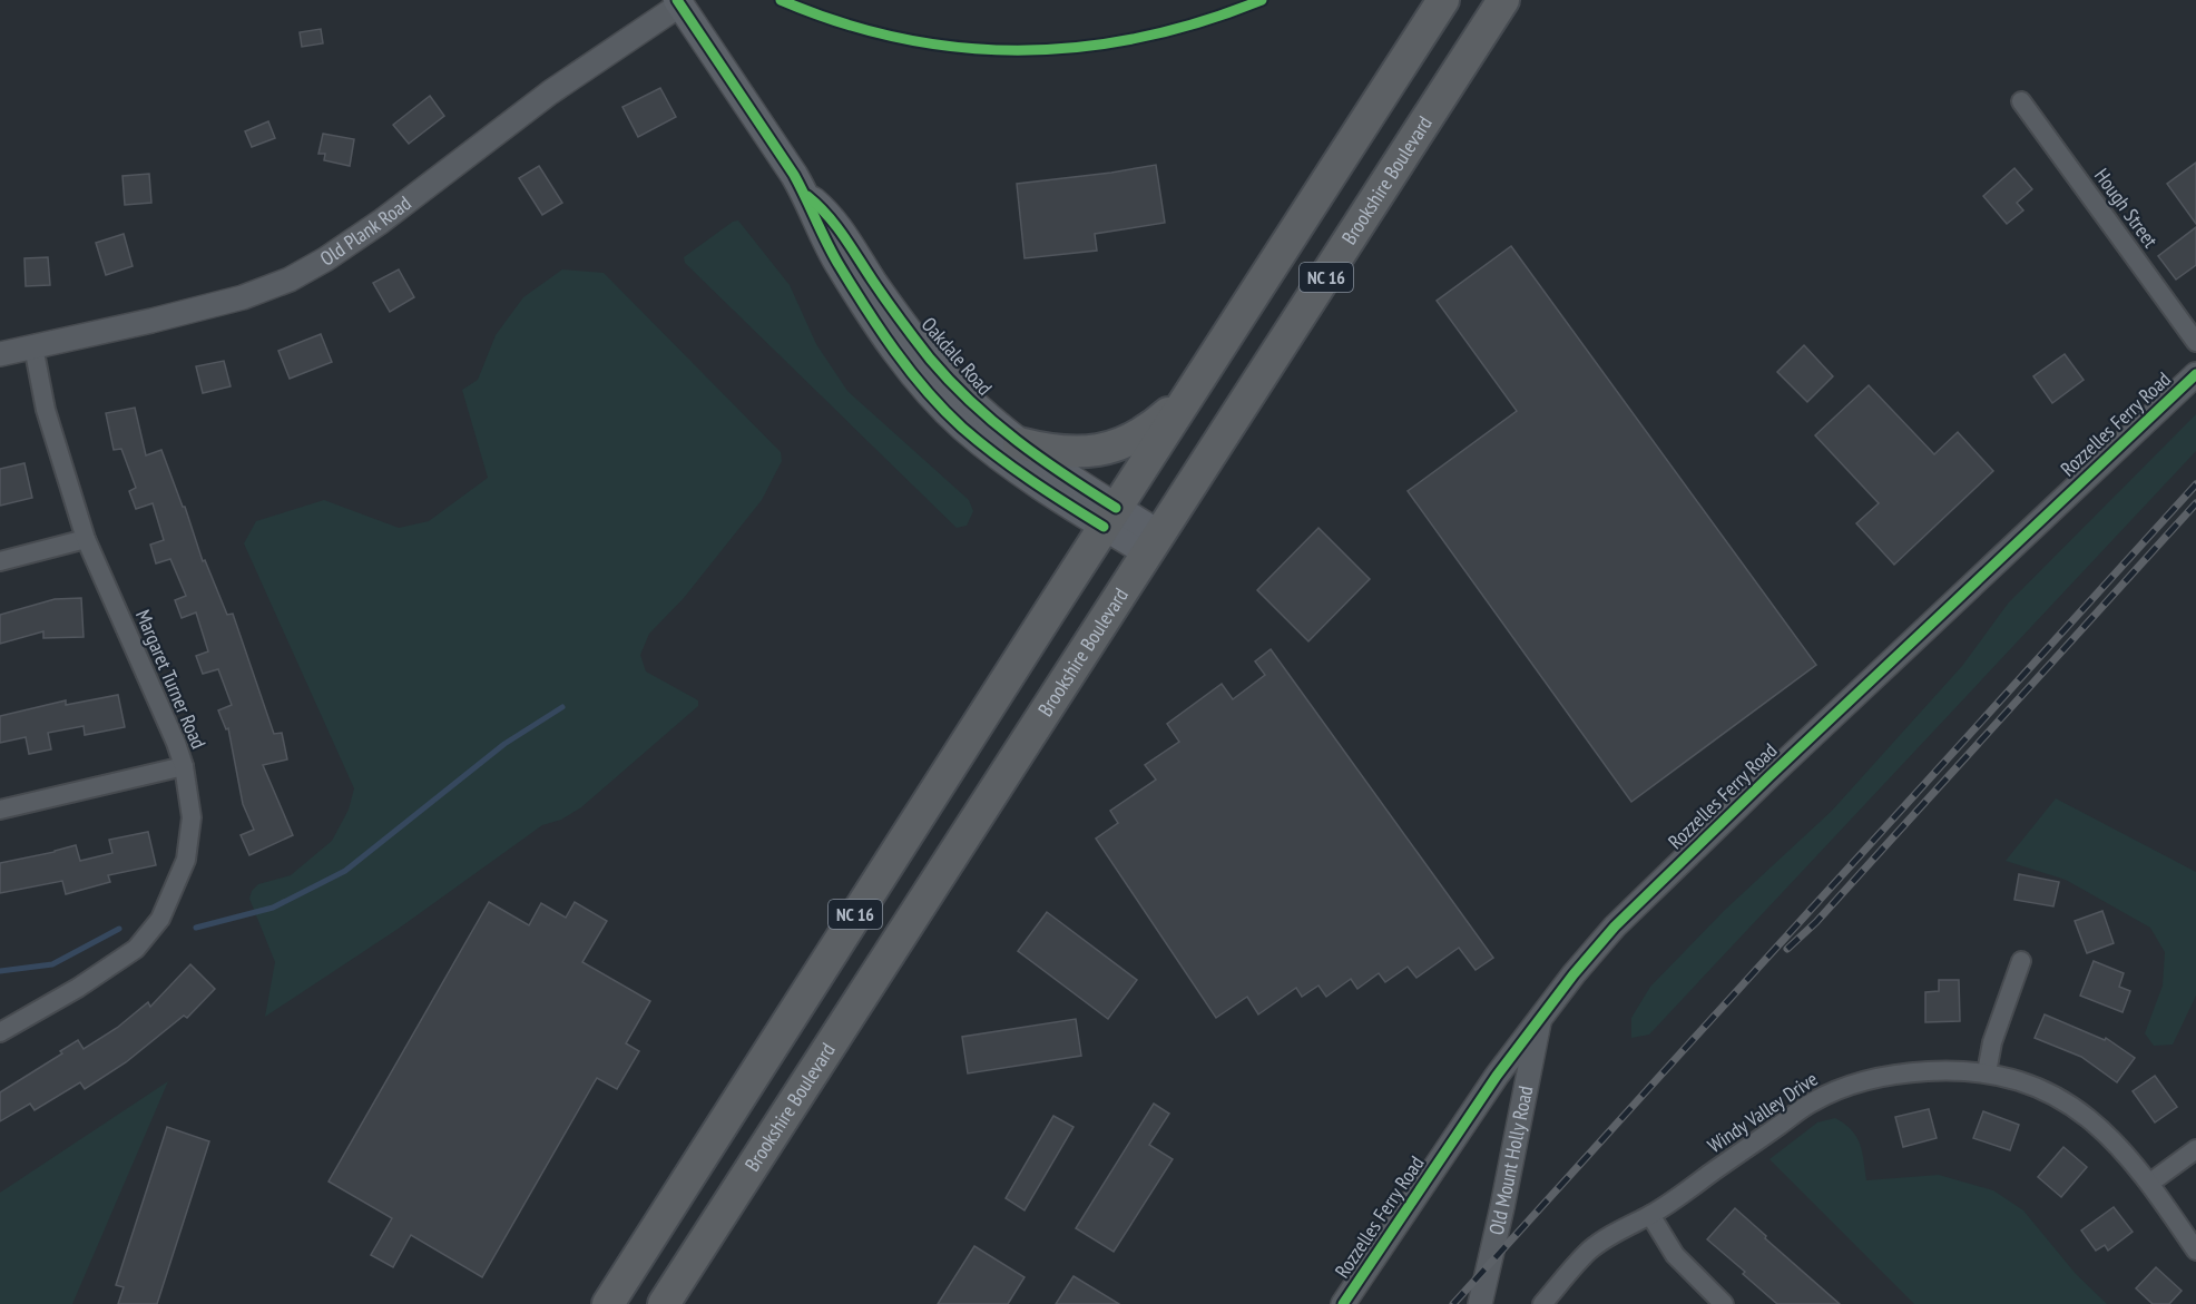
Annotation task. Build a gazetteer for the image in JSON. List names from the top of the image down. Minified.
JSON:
{"streets":{"highway":["Brookshire Boulevard","NC 16"],"main road":["Oakdale Road"],"street":["Hough Street","Old Plank Road","Rozzelles Ferry Road","Margaret Turner Road","Windy Valley Drive","Old Mount Holly Road"]},"crossings":[["Brookshire Boulevard","Oakdale Road"],["Old Plank Road","Oakdale Road"],["Old Plank Road","Margaret Turner Road"],["NC 16","Oakdale Road"],["Rozzelles Ferry Road","Old Mount Holly Road"]]}
